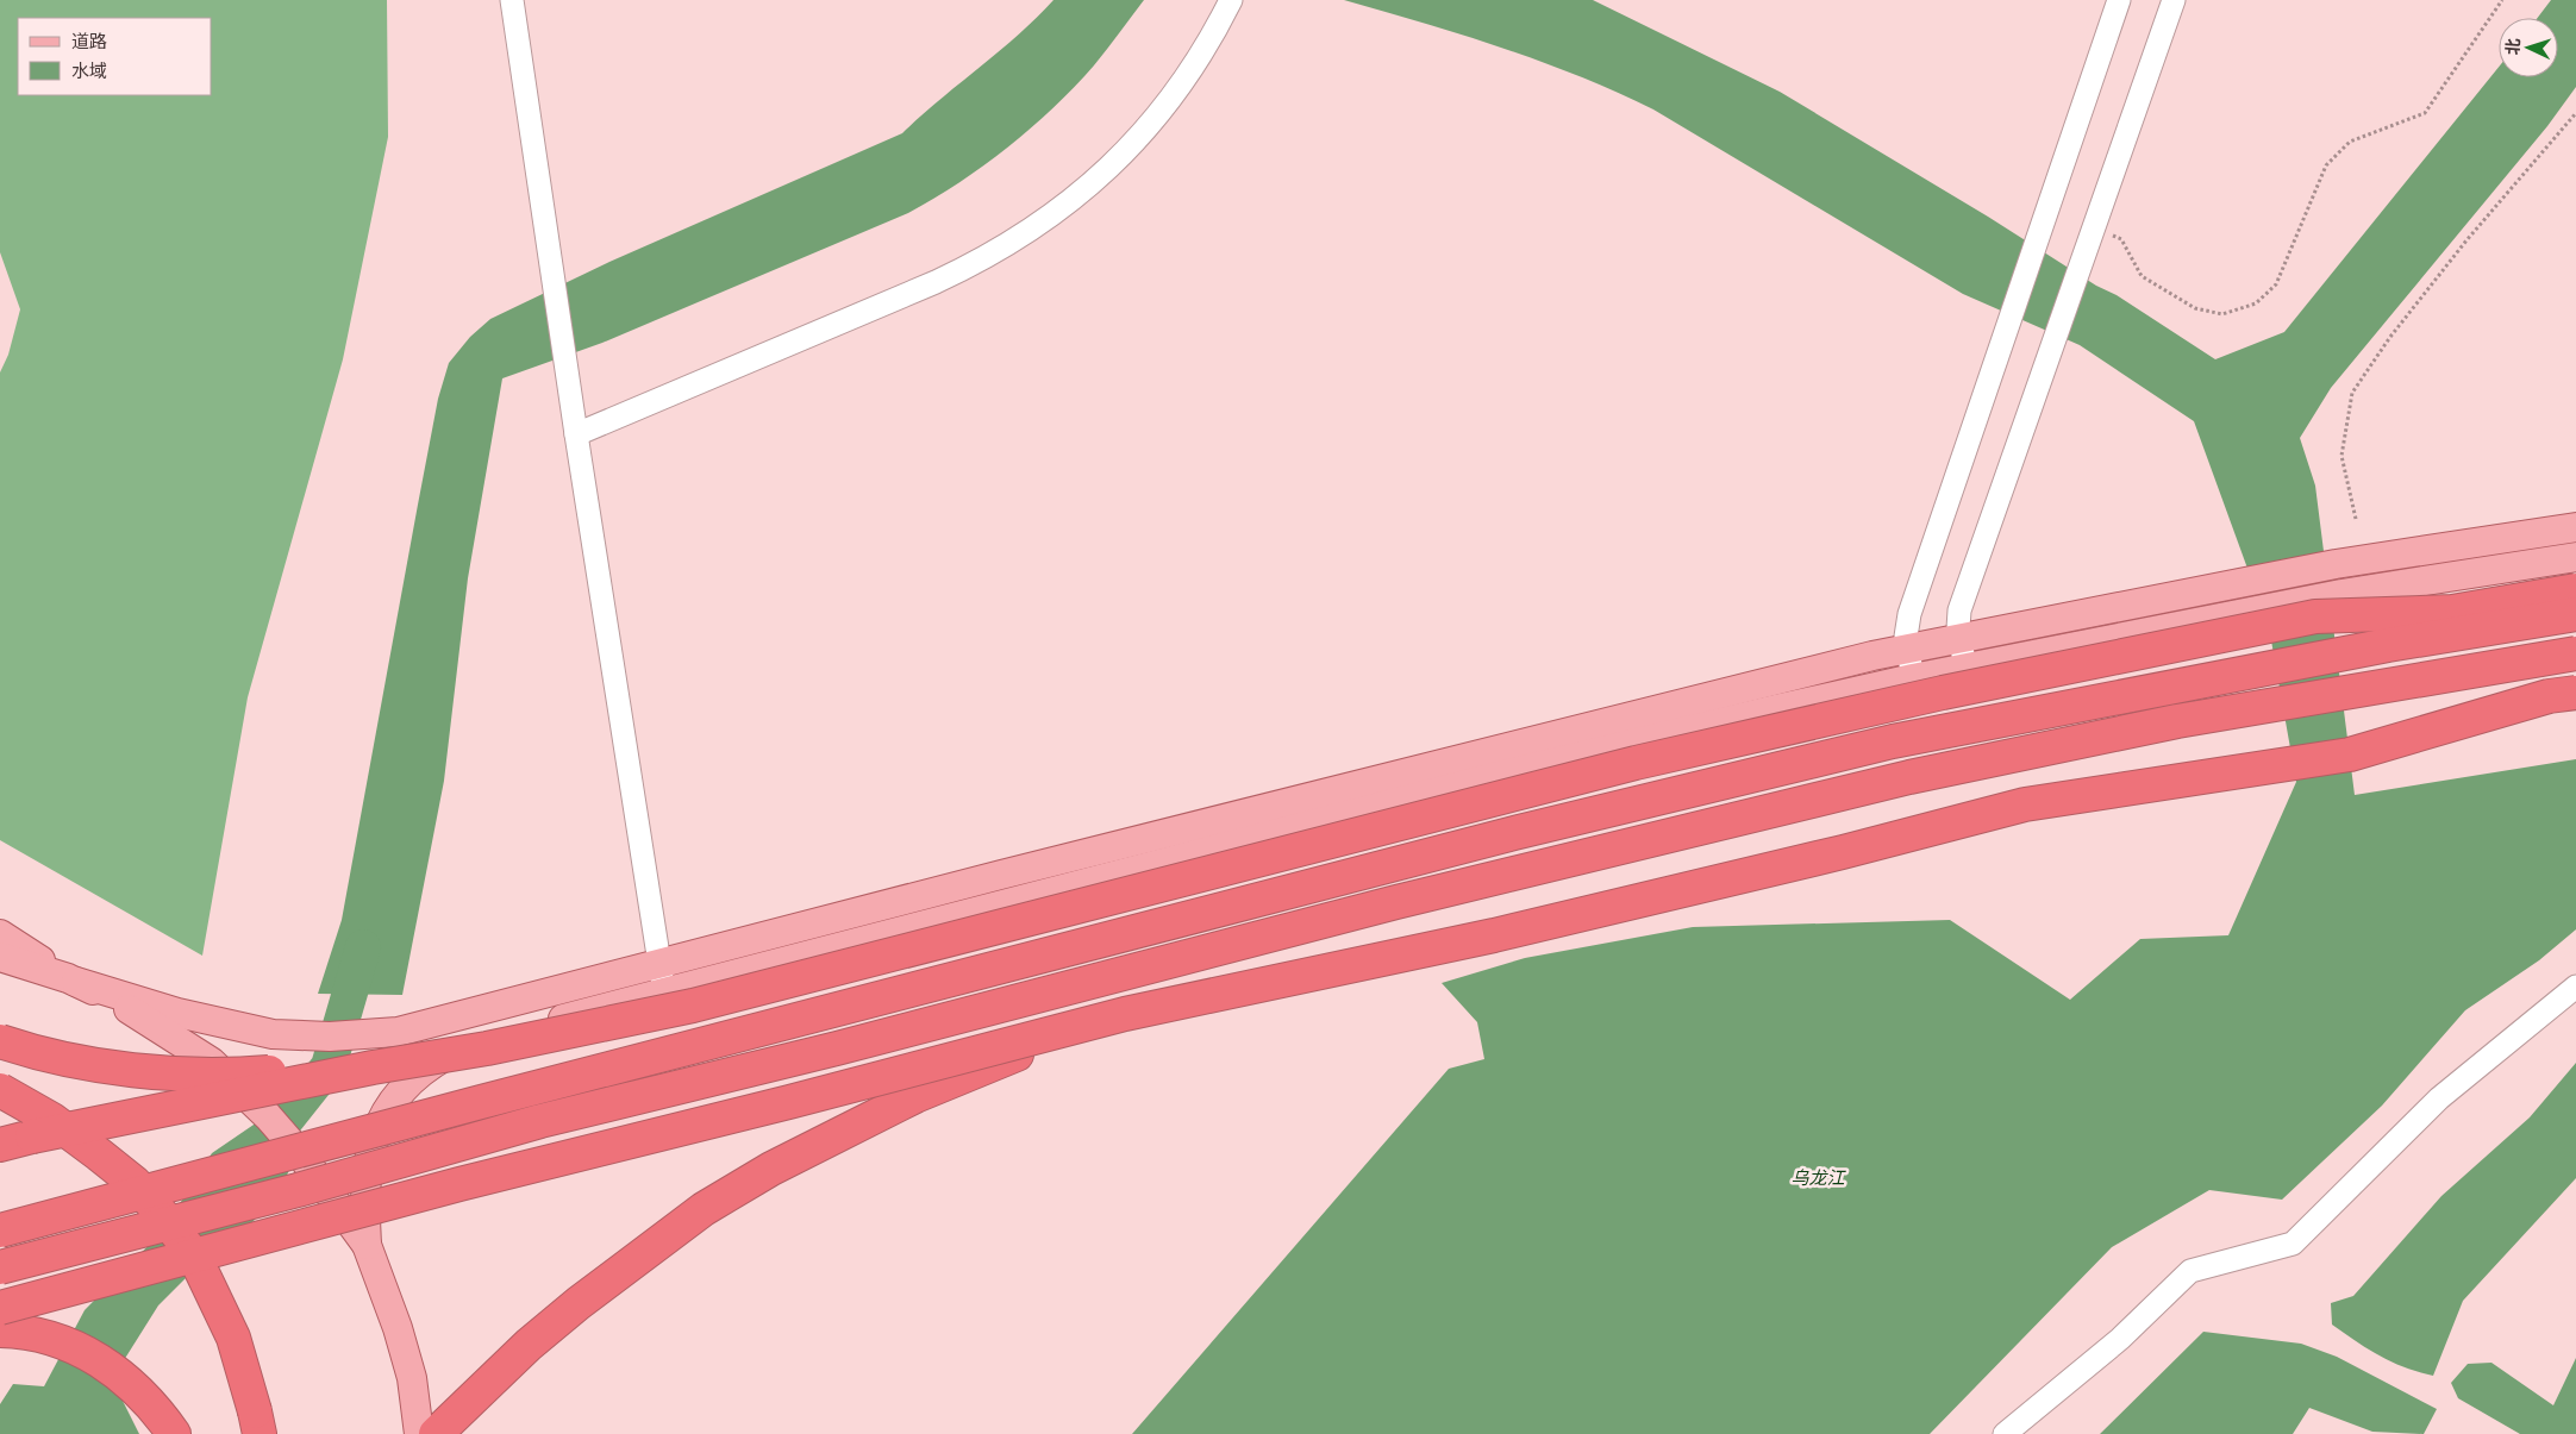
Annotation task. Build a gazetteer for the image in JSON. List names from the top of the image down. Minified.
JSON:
{"water":["乌龙江"],"legend":["道路","水域"],"north":"left"}
